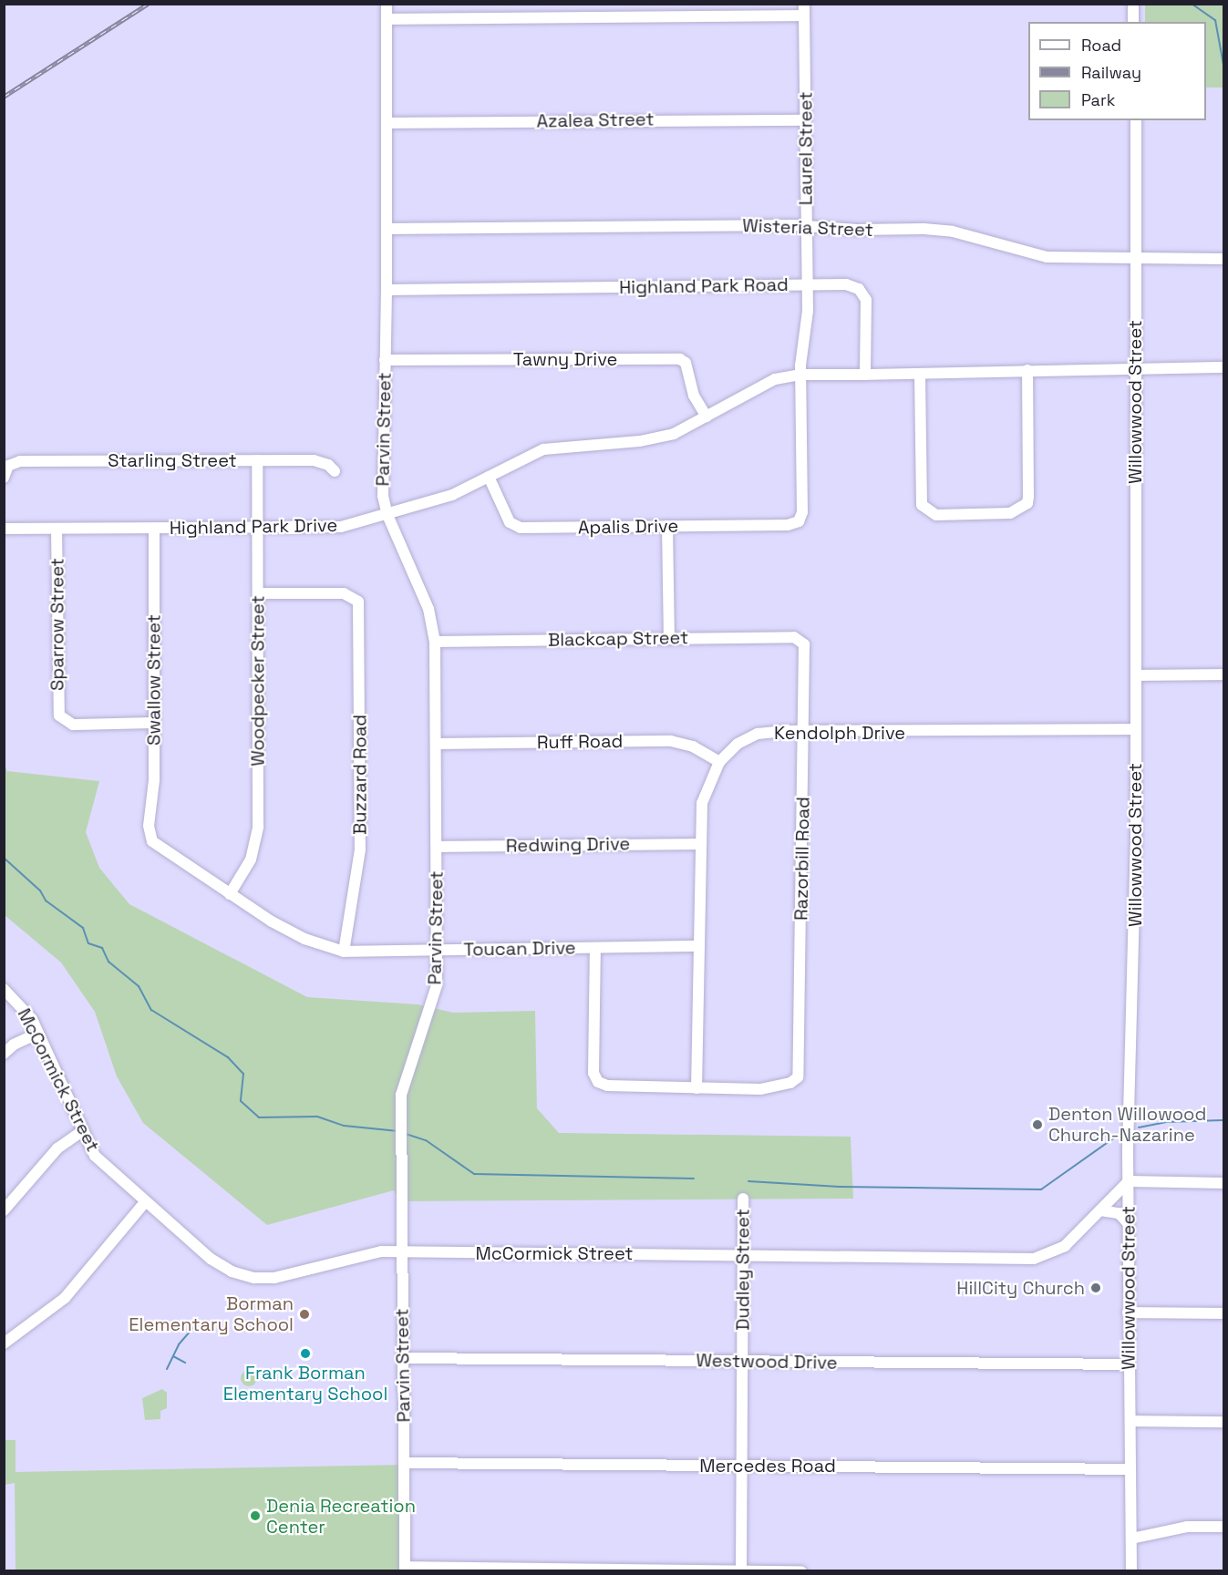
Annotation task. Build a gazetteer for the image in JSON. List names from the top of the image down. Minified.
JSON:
{"streets":{"street":["Azalea Street","Laurel Street","Wisteria Street","Highland Park Road","Tawny Drive","Willowwood Street","Parvin Street","Starling Street","Highland Park Drive","Apalis Drive","Sparrow Street","Blackcap Street","Swallow Street","Woodpecker Street","Kendolph Drive","Ruff Road","Buzzard Road","Redwing Drive","Razorbill Road","Toucan Drive","McCormick Street","Dudley Street","Westwood Drive","Mercedes Road"]},"crossings":[["Azalea Street","Laurel Street"],["Laurel Street","Wisteria Street"],["Laurel Street","Highland Park Road"],["Laurel Street","Highland Park Drive"],["Laurel Street","Apalis Drive"],["Wisteria Street","Willowwood Street"],["Highland Park Road","Parvin Street"],["Highland Park Road","Highland Park Drive"],["Tawny Drive","Parvin Street"],["Tawny Drive","Highland Park Drive"],["Willowwood Street","Kendolph Drive"],["Willowwood Street","McCormick Street"],["Willowwood Street","Westwood Drive"],["Willowwood Street","Mercedes Road"],["Parvin Street","Highland Park Drive"],["Parvin Street","Blackcap Street"],["Parvin Street","Ruff Road"],["Parvin Street","Redwing Drive"],["Parvin Street","Toucan Drive"],["Parvin Street","McCormick Street"],["Parvin Street","Westwood Drive"],["Parvin Street","Mercedes Road"],["Starling Street","Woodpecker Street"],["Highland Park Drive","Apalis Drive"],["Highland Park Drive","Sparrow Street"],["Highland Park Drive","Swallow Street"],["Highland Park Drive","Woodpecker Street"],["Sparrow Street","Swallow Street"],["Blackcap Street","Razorbill Road"],["Swallow Street","Toucan Drive"],["Woodpecker Street","Buzzard Road"],["Woodpecker Street","Toucan Drive"],["Kendolph Drive","Ruff Road"],["Kendolph Drive","Redwing Drive"],["Kendolph Drive","Razorbill Road"],["Kendolph Drive","Toucan Drive"],["Buzzard Road","Toucan Drive"],["McCormick Street","Dudley Street"],["Dudley Street","Westwood Drive"],["Dudley Street","Mercedes Road"]],"places":["Denton Willowood Church-Nazarine","HillCity Church","Borman Elementary School","Frank Borman Elementary School","Denia Recreation Center"],"legend":["Road","Railway","Park"]}
